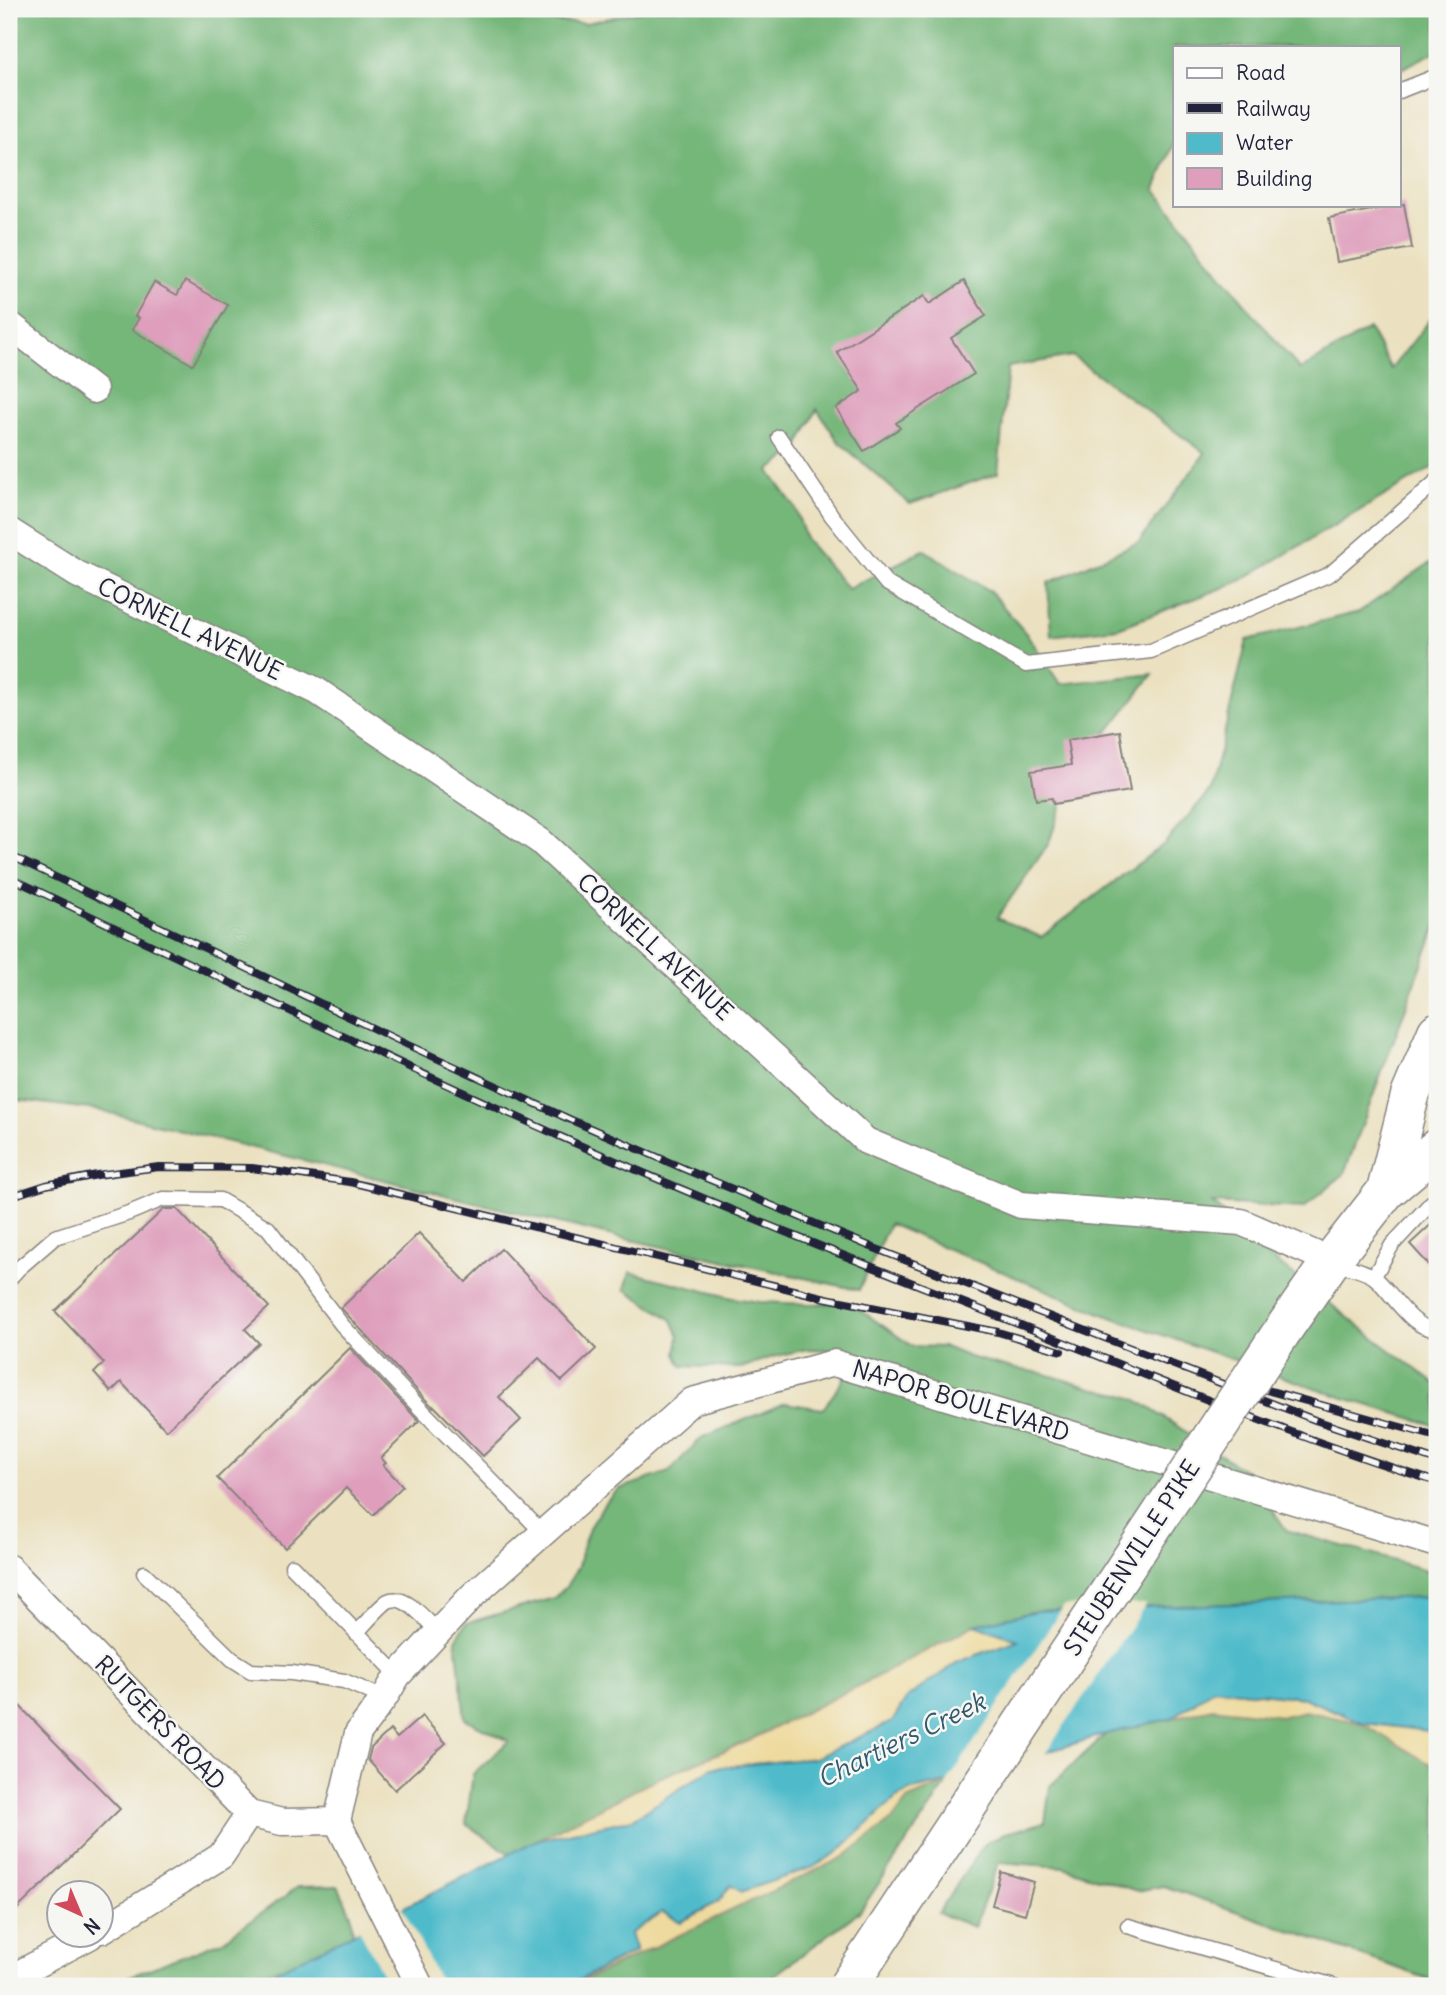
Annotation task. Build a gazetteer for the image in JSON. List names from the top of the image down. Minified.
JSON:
{"streets":{"main road":["STEUBENVILLE PIKE"],"street":["CORNELL AVENUE","NAPOR BOULEVARD","RUTGERS ROAD"]},"crossings":[["CORNELL AVENUE","STEUBENVILLE PIKE"]],"water":["Chartiers Creek"],"legend":["Road","Railway","Water","Building"],"north":"bottom right"}
